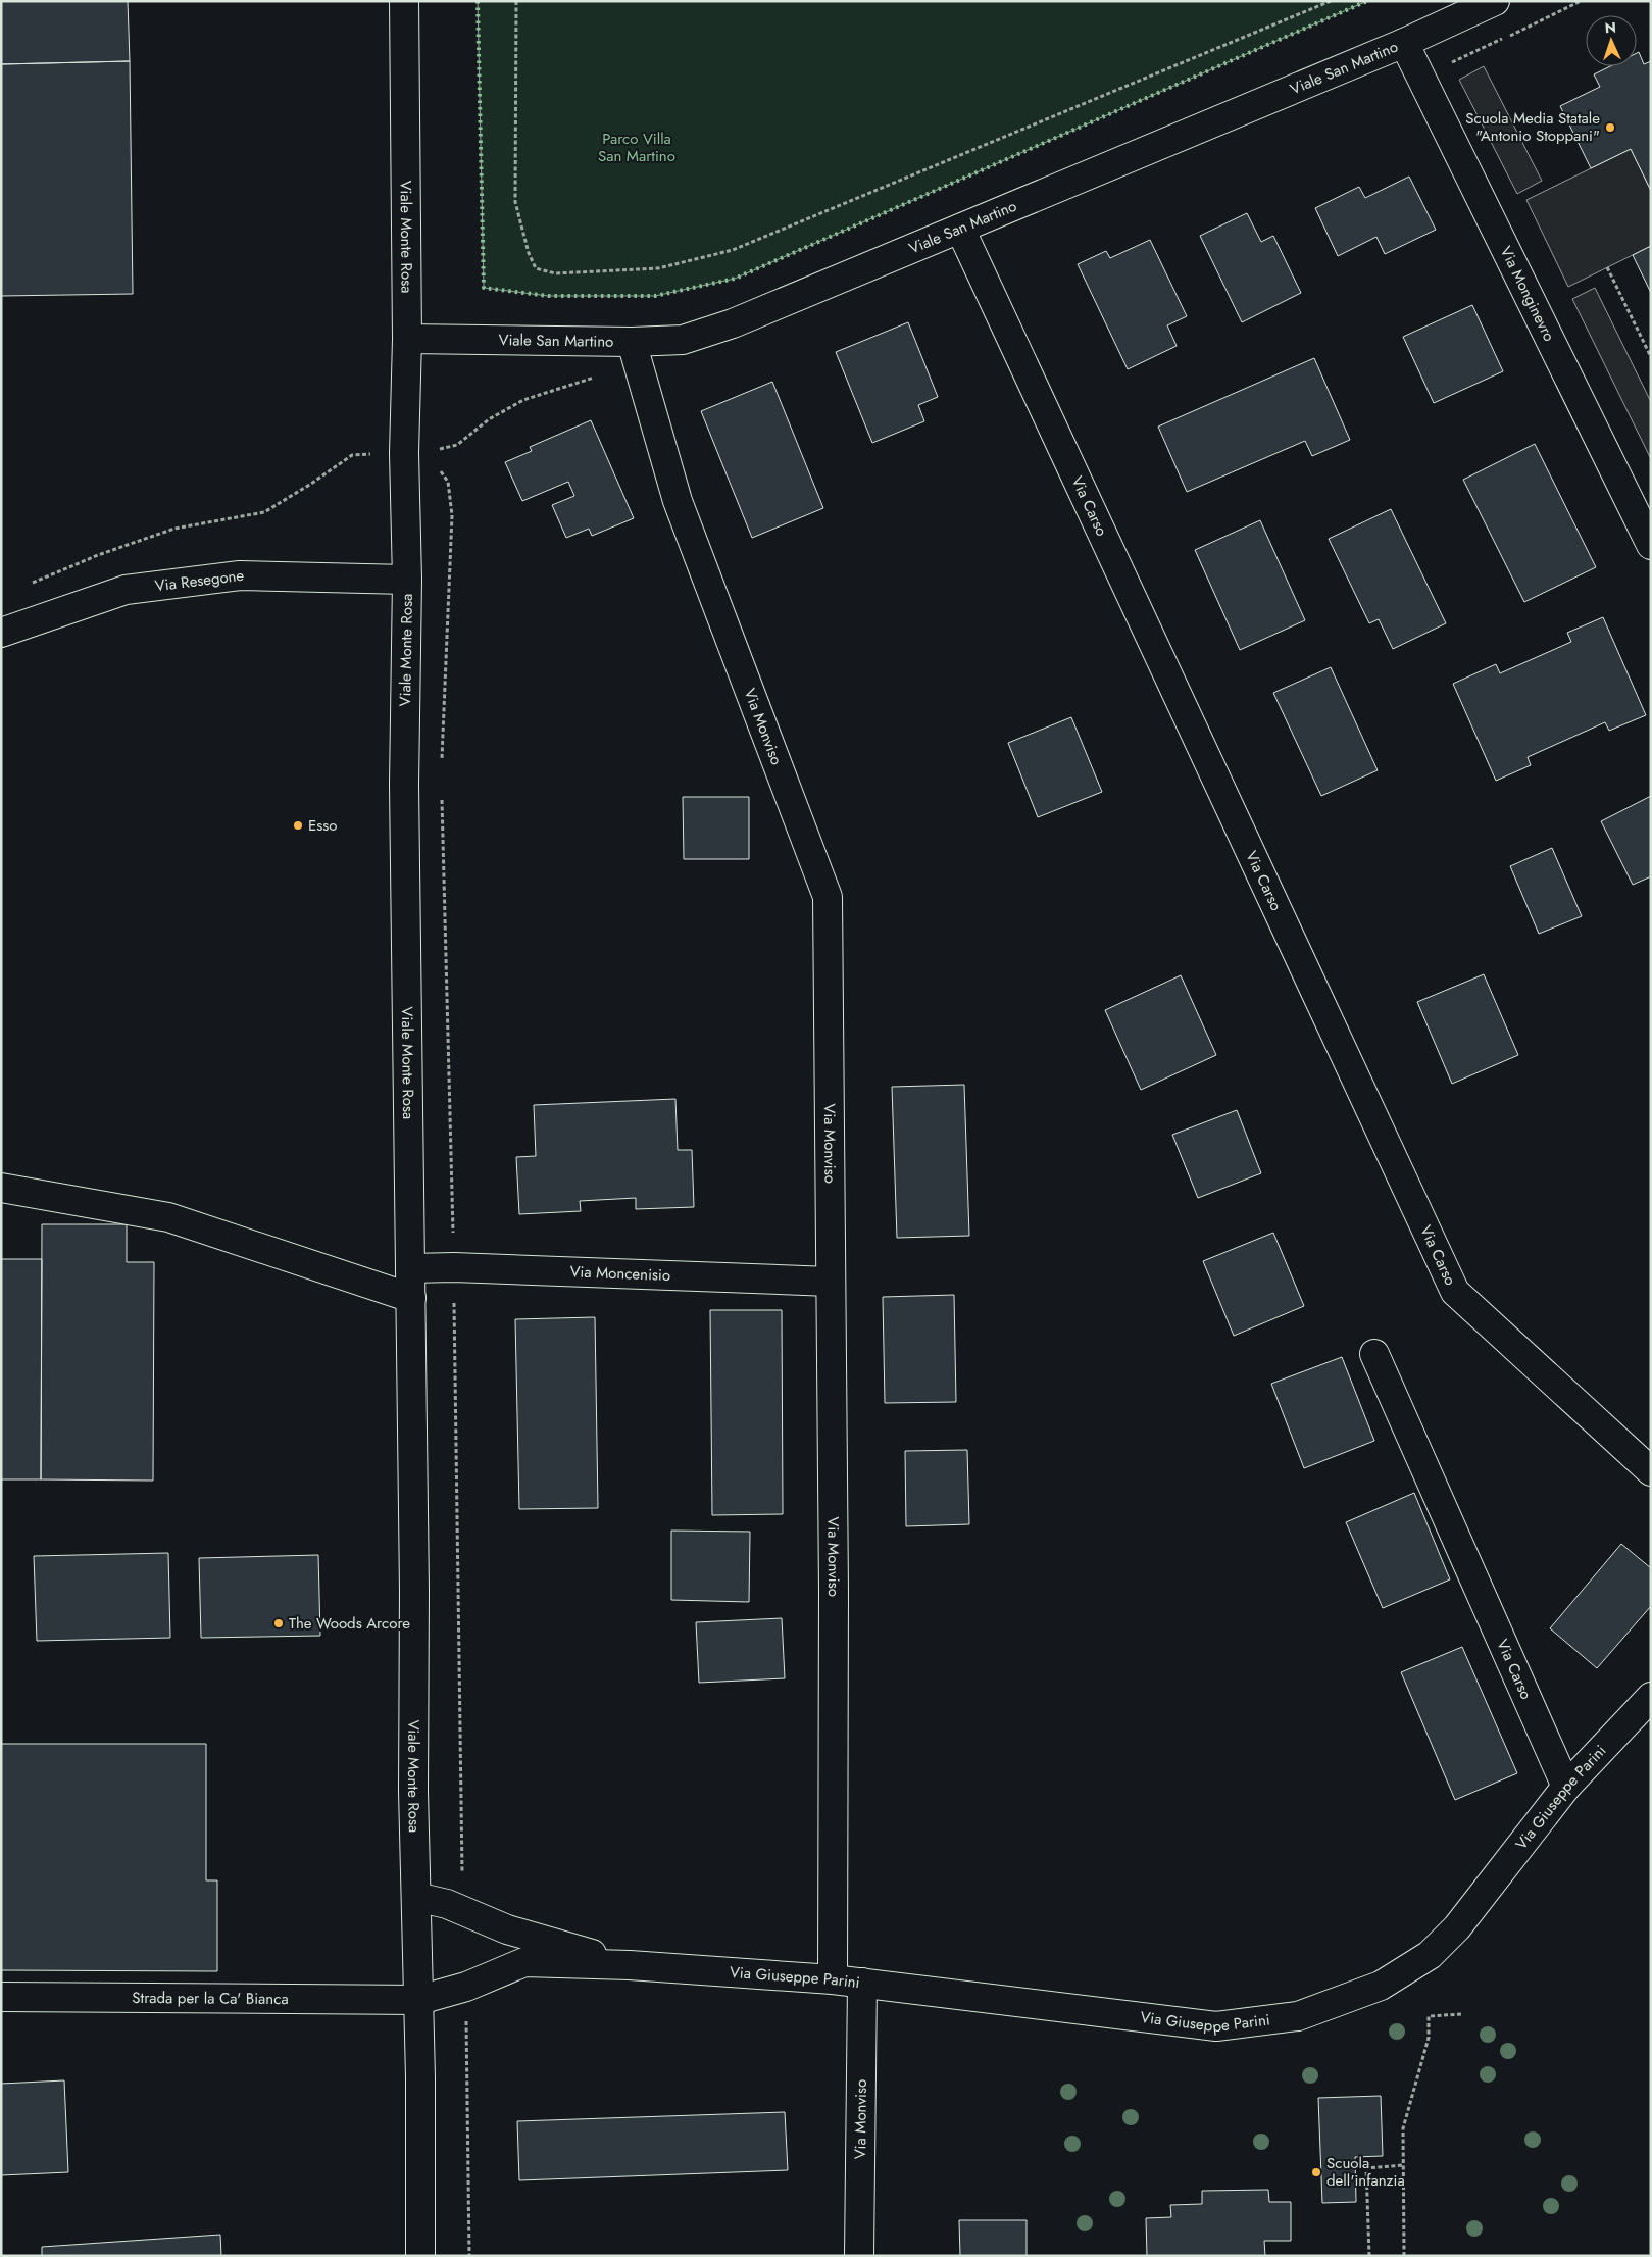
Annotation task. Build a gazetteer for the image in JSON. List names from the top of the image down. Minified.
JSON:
{"streets":{"street":["Viale San Martino","Viale Monte Rosa","Via Monginevro","Via Carso","Via Resegone","Via Monviso","Via Moncenisio","Via Giuseppe Parini","Strada per la Ca' Bianca"]},"crossings":[["Viale San Martino","Viale Monte Rosa"],["Viale San Martino","Via Monginevro"],["Viale San Martino","Via Carso"],["Viale San Martino","Via Monviso"],["Viale Monte Rosa","Via Resegone"],["Viale Monte Rosa","Via Moncenisio"],["Viale Monte Rosa","Via Giuseppe Parini"],["Viale Monte Rosa","Strada per la Ca' Bianca"],["Via Carso","Via Giuseppe Parini"],["Via Monviso","Via Moncenisio"],["Via Monviso","Via Giuseppe Parini"],["Via Giuseppe Parini","Strada per la Ca' Bianca"]],"parks":["Parco Villa San Martino"],"places":["Scuola Media Statale \"Antonio Stoppani\"","Esso","The Woods Arcore","Scuola dell'infanzia"],"north":"top"}
